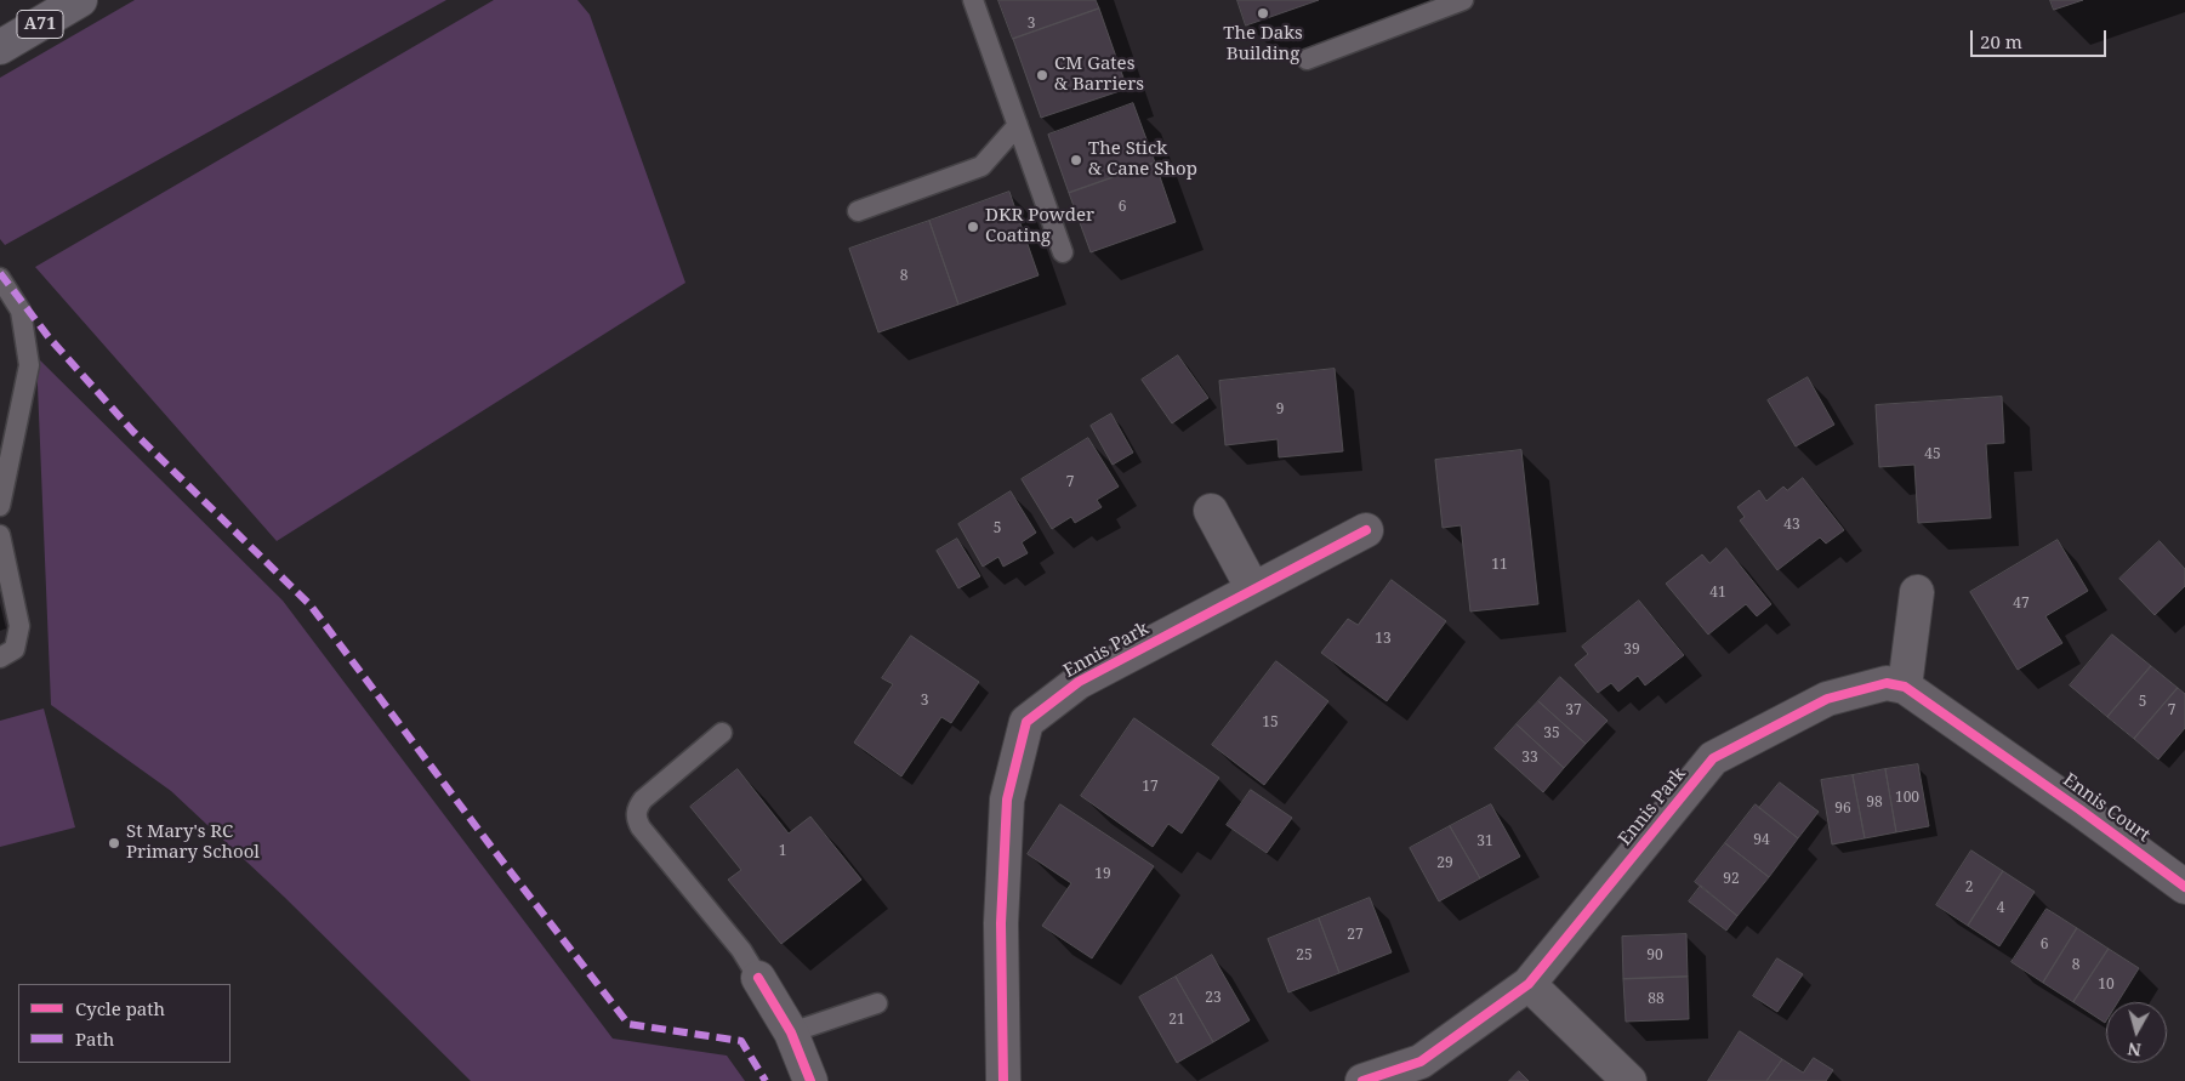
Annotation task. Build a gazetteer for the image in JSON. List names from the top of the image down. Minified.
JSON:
{"streets":{"main road":["A71"],"street":["Ennis Park","Ennis Court"]},"crossings":[["Ennis Park","Ennis Court"]],"places":["The Daks Building","CM Gates & Barriers","The Stick & Cane Shop","DKR Powder Coating","St Mary's RC Primary School"],"house_numbers":["3","6","8","9","45","7","43","5","11","41","47","13","39","3","5","37","7","15","35","33","17","100","98","96","94","31","1","29","19","92","2","4","27","6","25","90","8","10","23","88","21"],"legend":["Cycle path","Path"],"scale_bar":"20 m","north":"bottom"}
